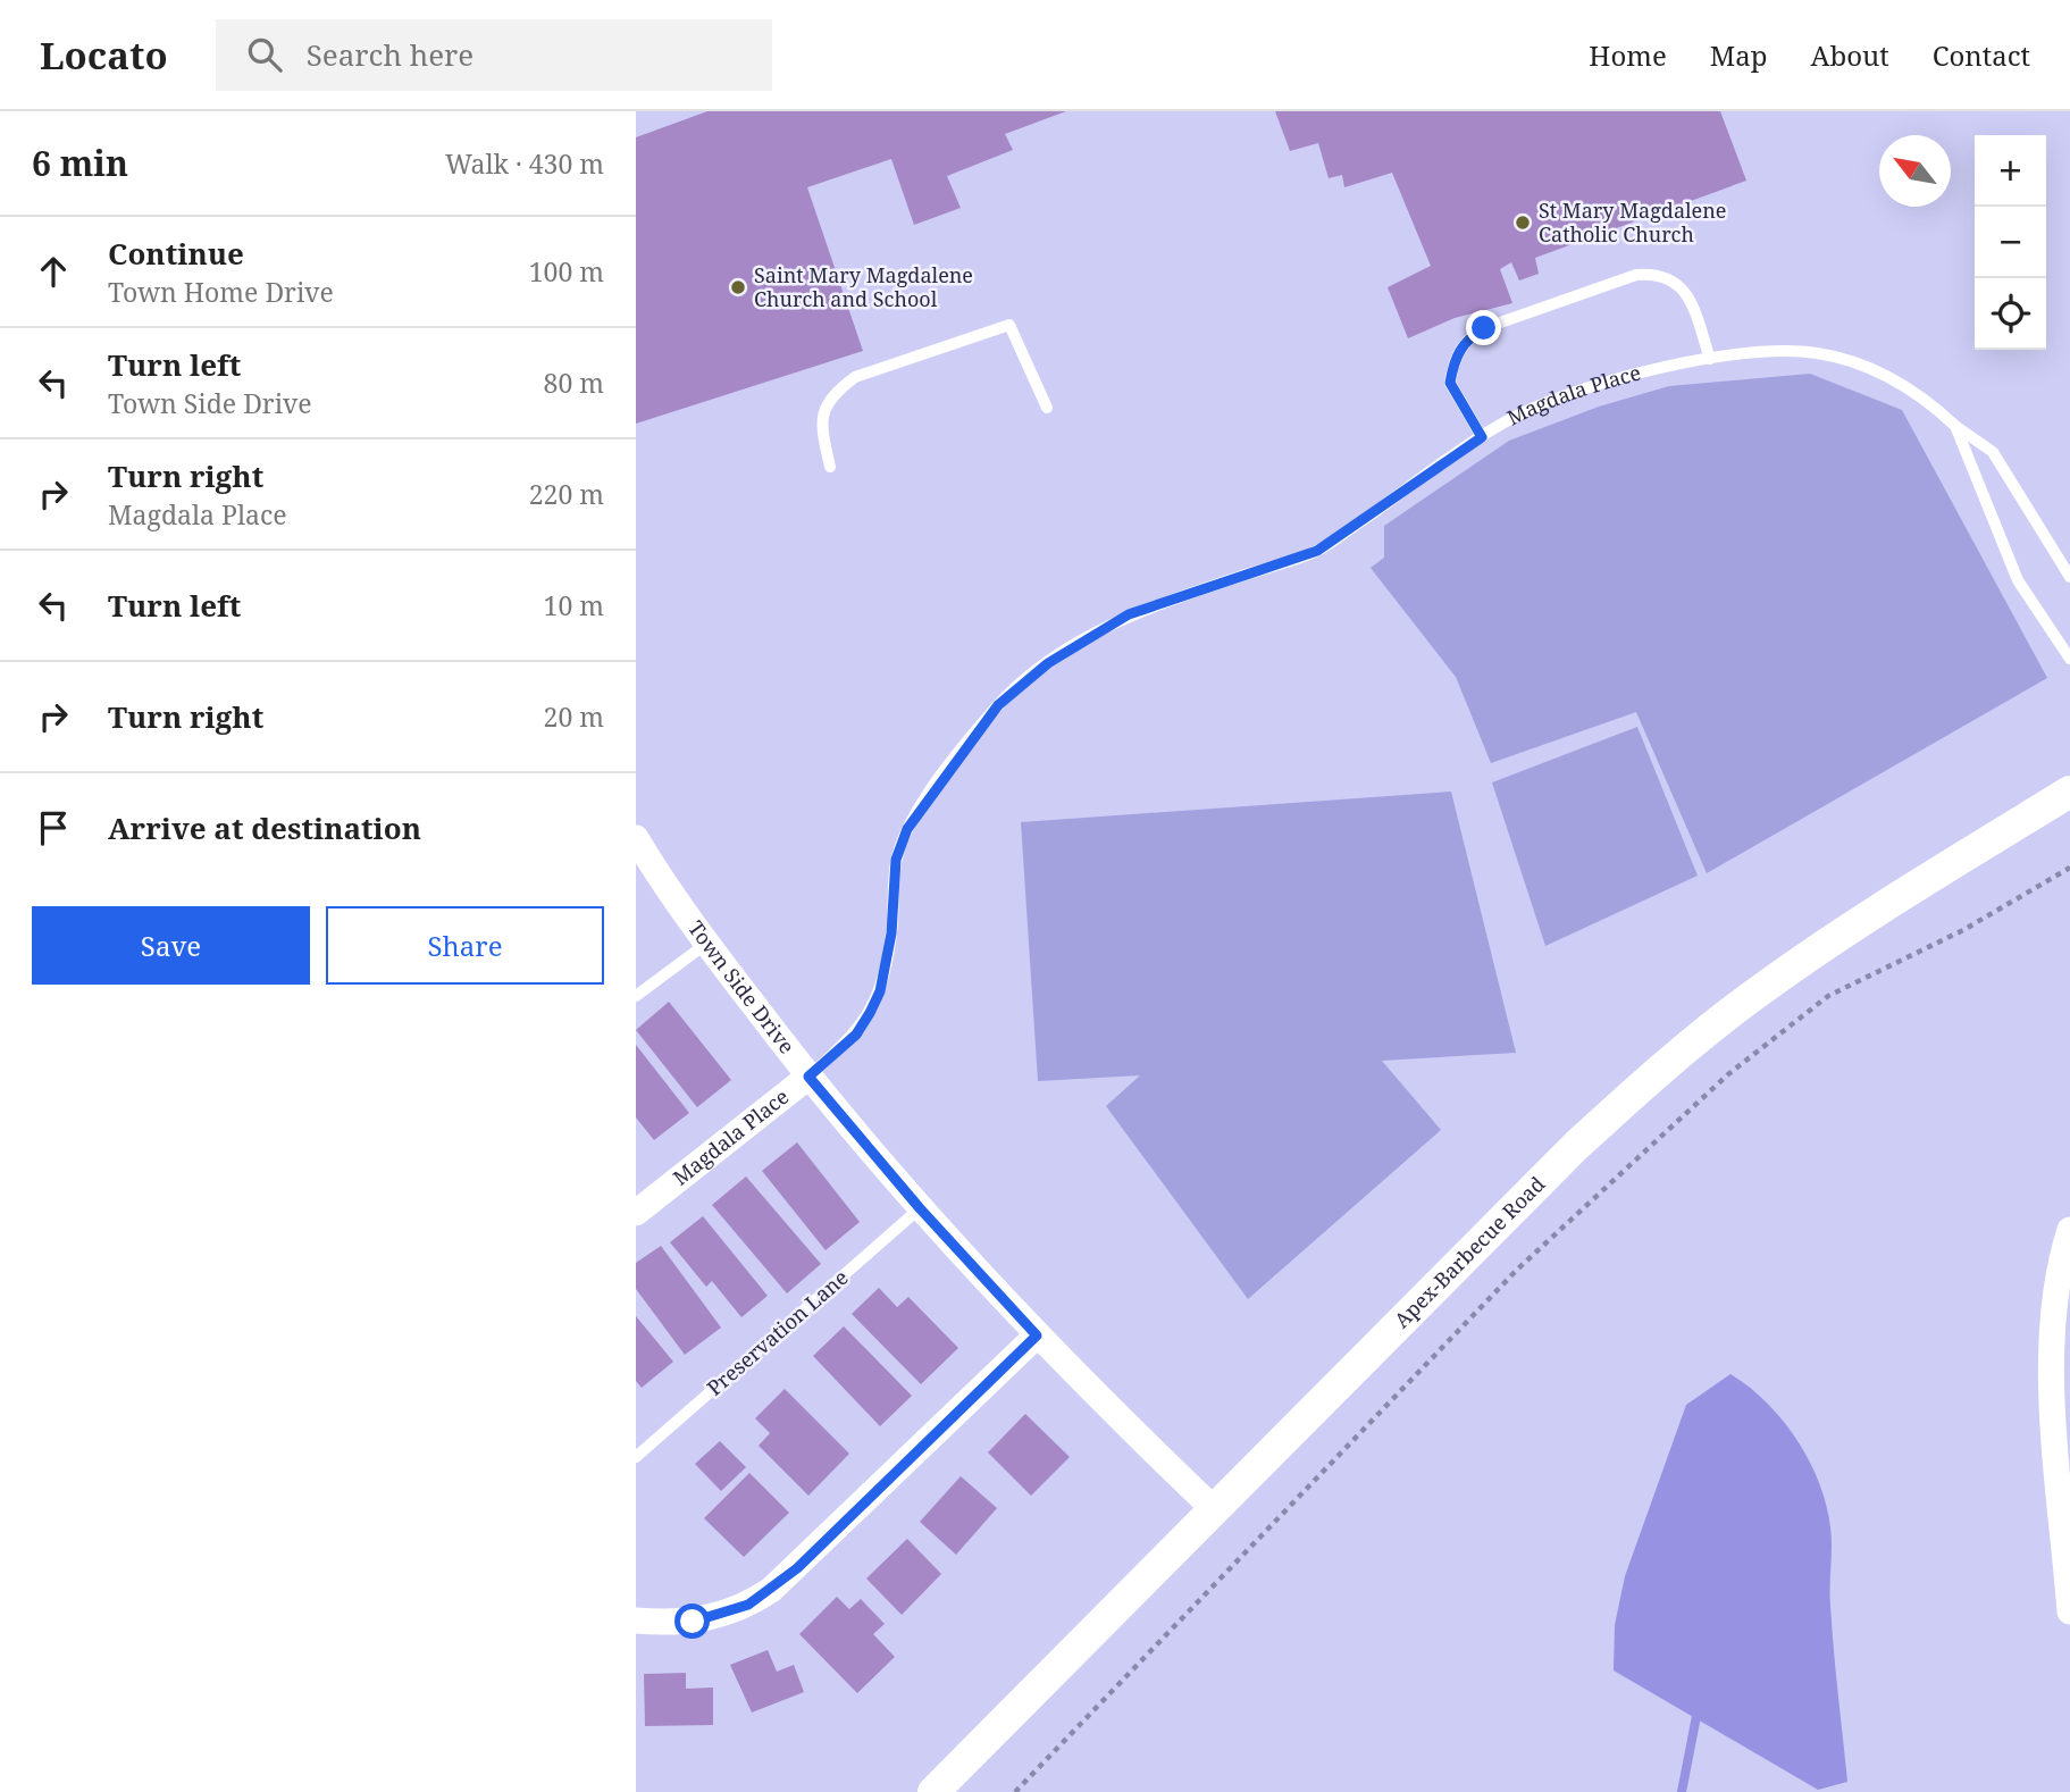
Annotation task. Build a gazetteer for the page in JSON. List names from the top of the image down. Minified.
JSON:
{"streets":{"street":["Magdala Place","Town Side Drive","Apex-Barbecue Road"],"lane":["Preservation Lane"]},"crossings":[["Magdala Place","Town Side Drive"],["Town Side Drive","Apex-Barbecue Road"],["Town Side Drive","Preservation Lane"]],"places":["St Mary Magdalene Catholic Church","Saint Mary Magdalene Church and School"],"north":"top left","page":{"header":"Locato","search":"Search here","nav":["Home","Map","About","Contact"],"heading":["6 min","Walk · 430 m"],"map_buttons":["+","−"],"list":[["Continue","Town Home Drive","100 m"],["Turn left","Town Side Drive","80 m"],["Turn right","Magdala Place","220 m"],["Turn left","10 m"],["Turn right","20 m"],"Arrive at destination"],"buttons":["Save","Share"]}}
